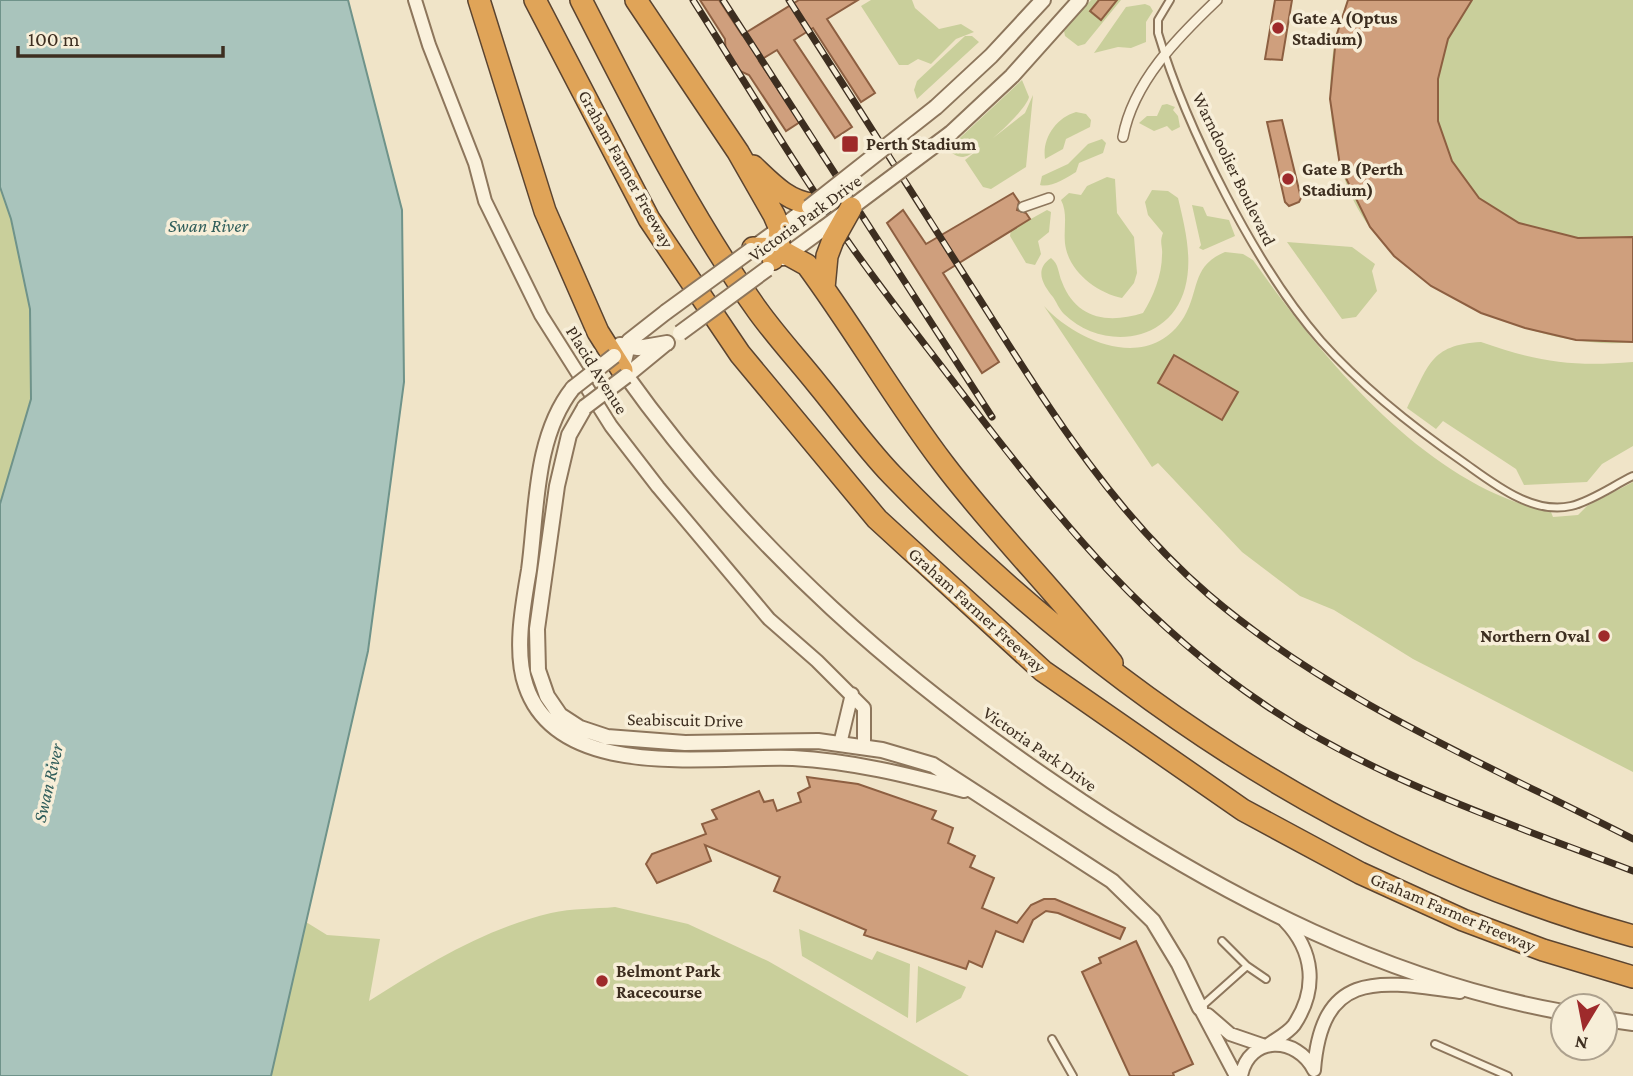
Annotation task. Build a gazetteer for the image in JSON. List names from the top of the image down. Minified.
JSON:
{"streets":{"highway":["Graham Farmer Freeway"],"street":["Victoria Park Drive","Placid Avenue","Seabiscuit Drive"],"lane":["Warndoolier Boulevard"]},"crossings":[["Victoria Park Drive","Seabiscuit Drive"]],"water":["Swan River"],"places":{"other":["Gate A (Optus Stadium)","Gate B (Perth Stadium)","Northern Oval","Belmont Park Racecourse"],"transit":["Perth Stadium"]},"scale_bar":"100 m","north":"bottom"}
